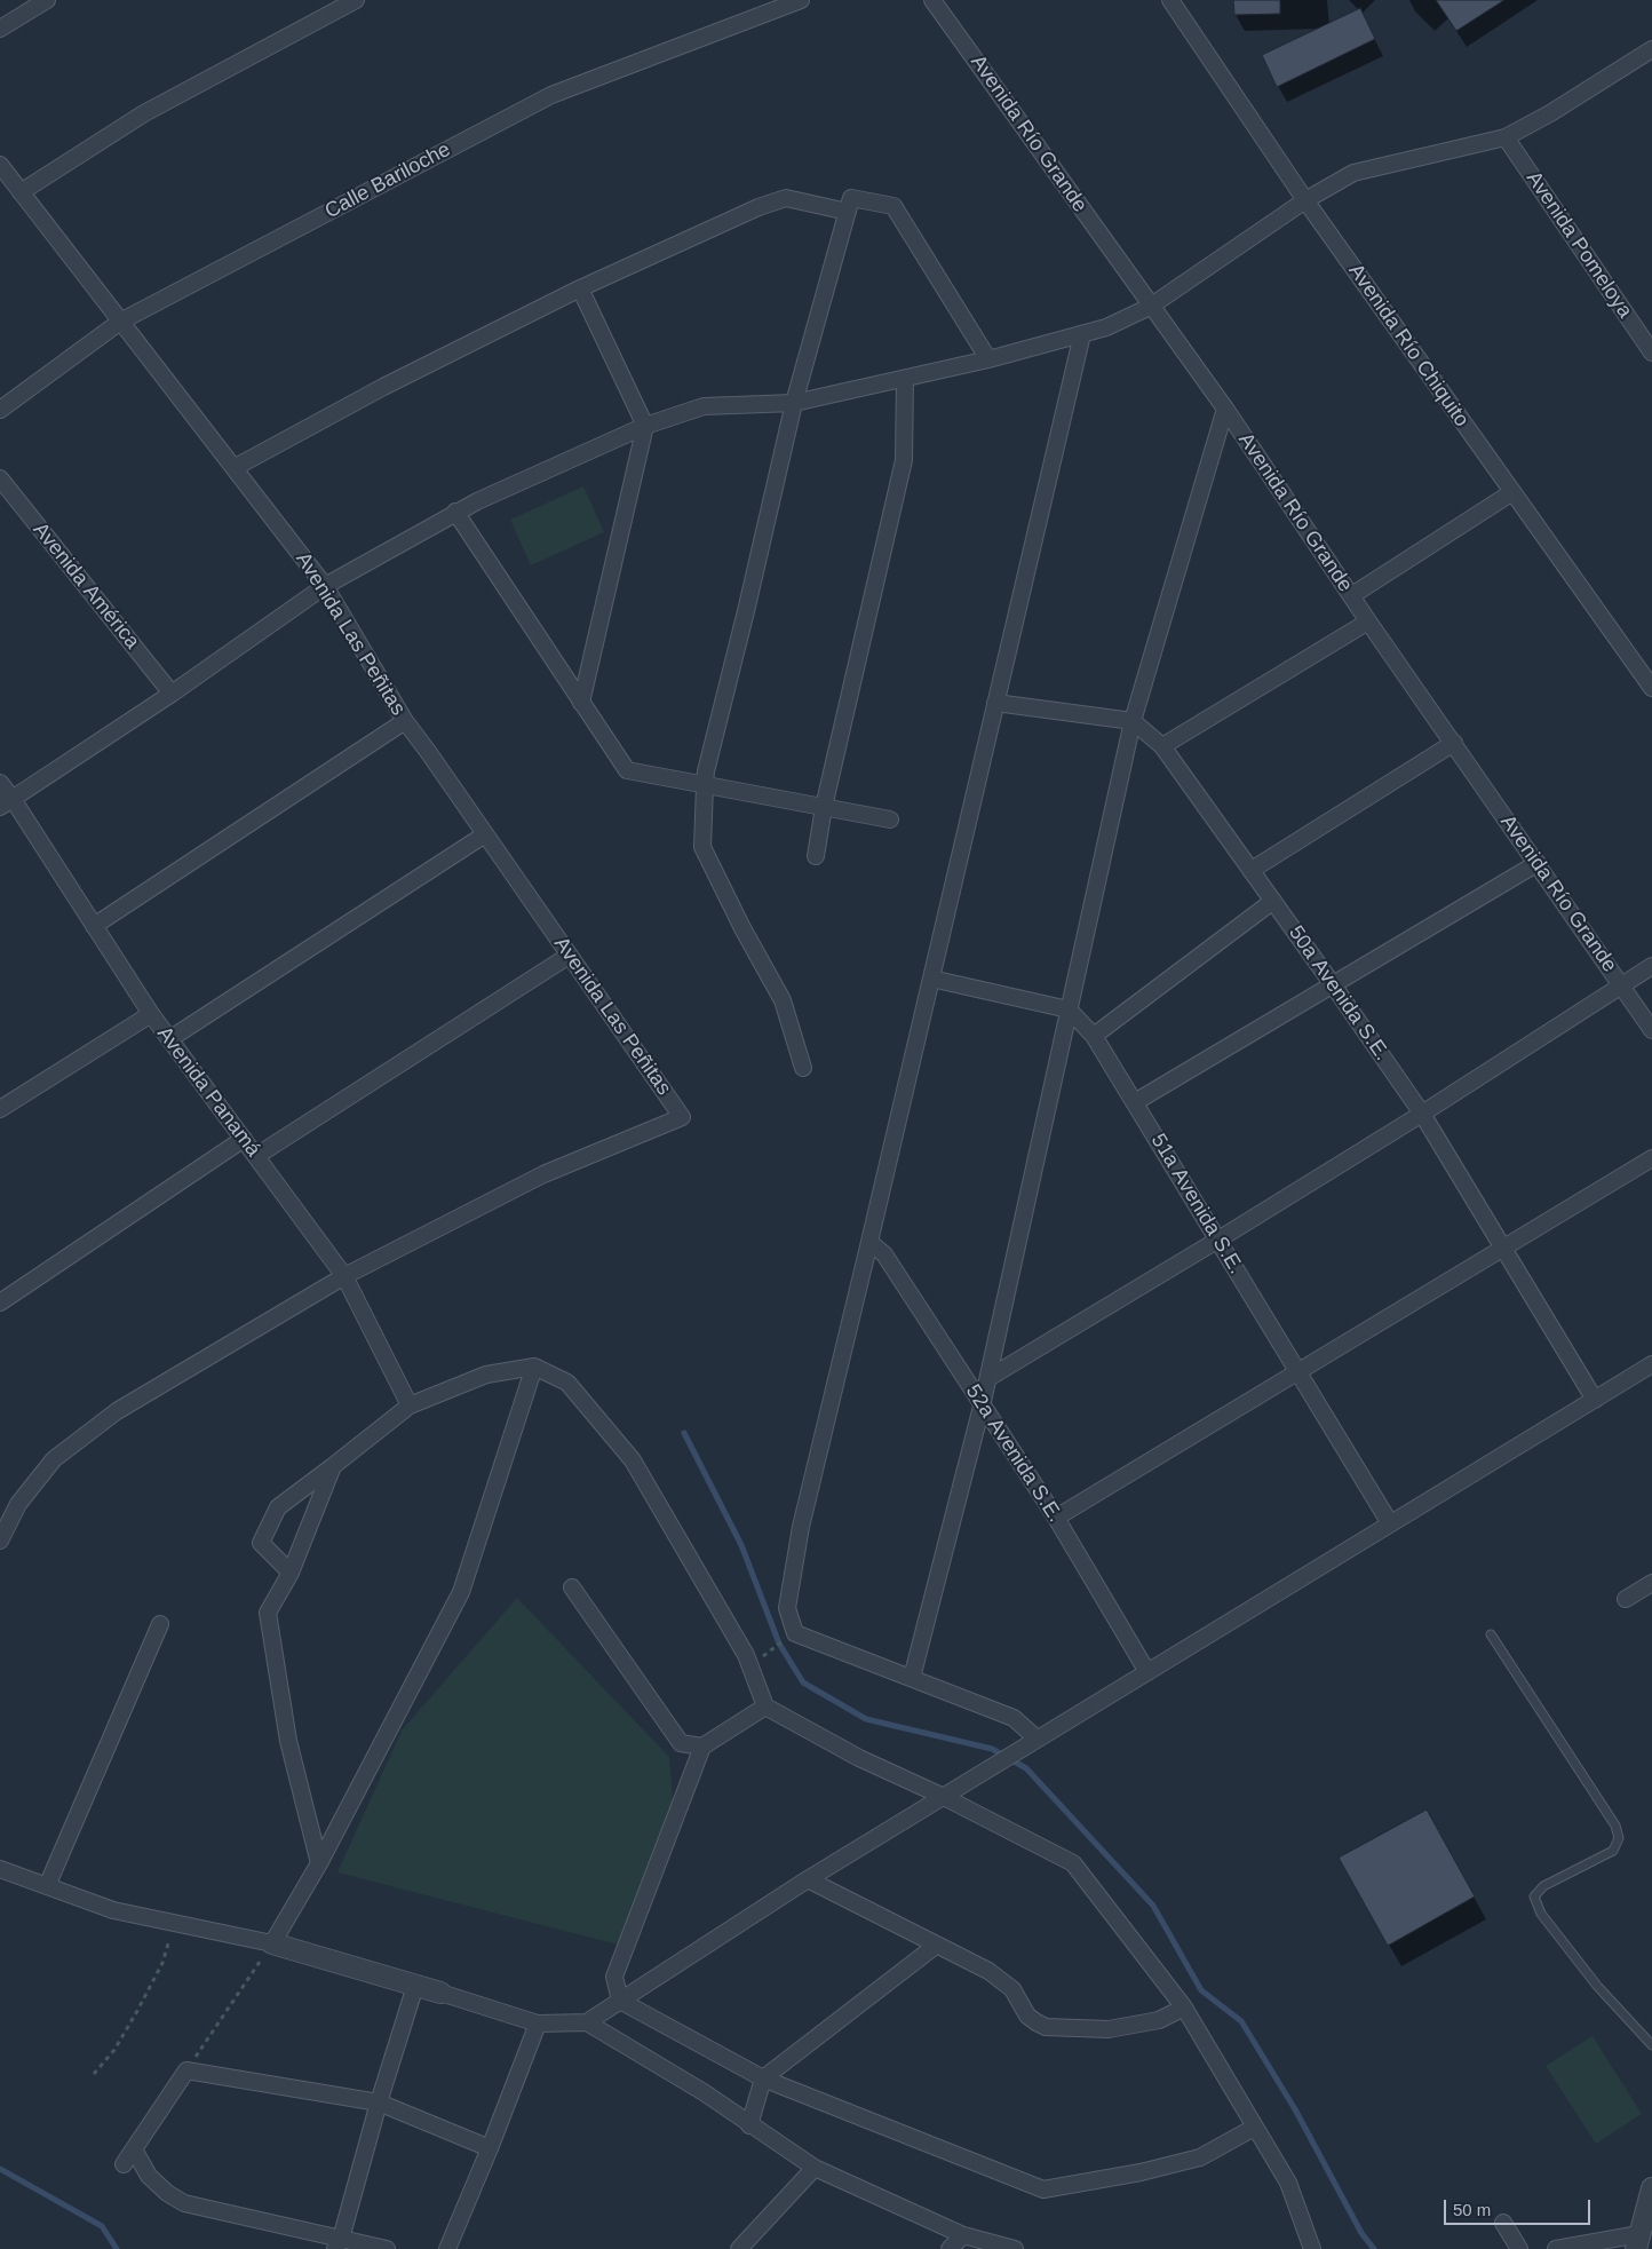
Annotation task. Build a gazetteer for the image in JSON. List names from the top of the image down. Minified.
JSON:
{"streets":{"street":["Avenida Río Grande","Calle Bariloche","Avenida Pomeloya","Avenida Río Chiquito","Avenida América","Avenida Las Peñitas","50a Avenida S.E.","Avenida Panamá","51a Avenida S.E.","52a Avenida S.E."]},"crossings":[["Calle Bariloche","Avenida Las Peñitas"],["Avenida Las Peñitas","Avenida Panamá"]],"scale_bar":"50 m"}
